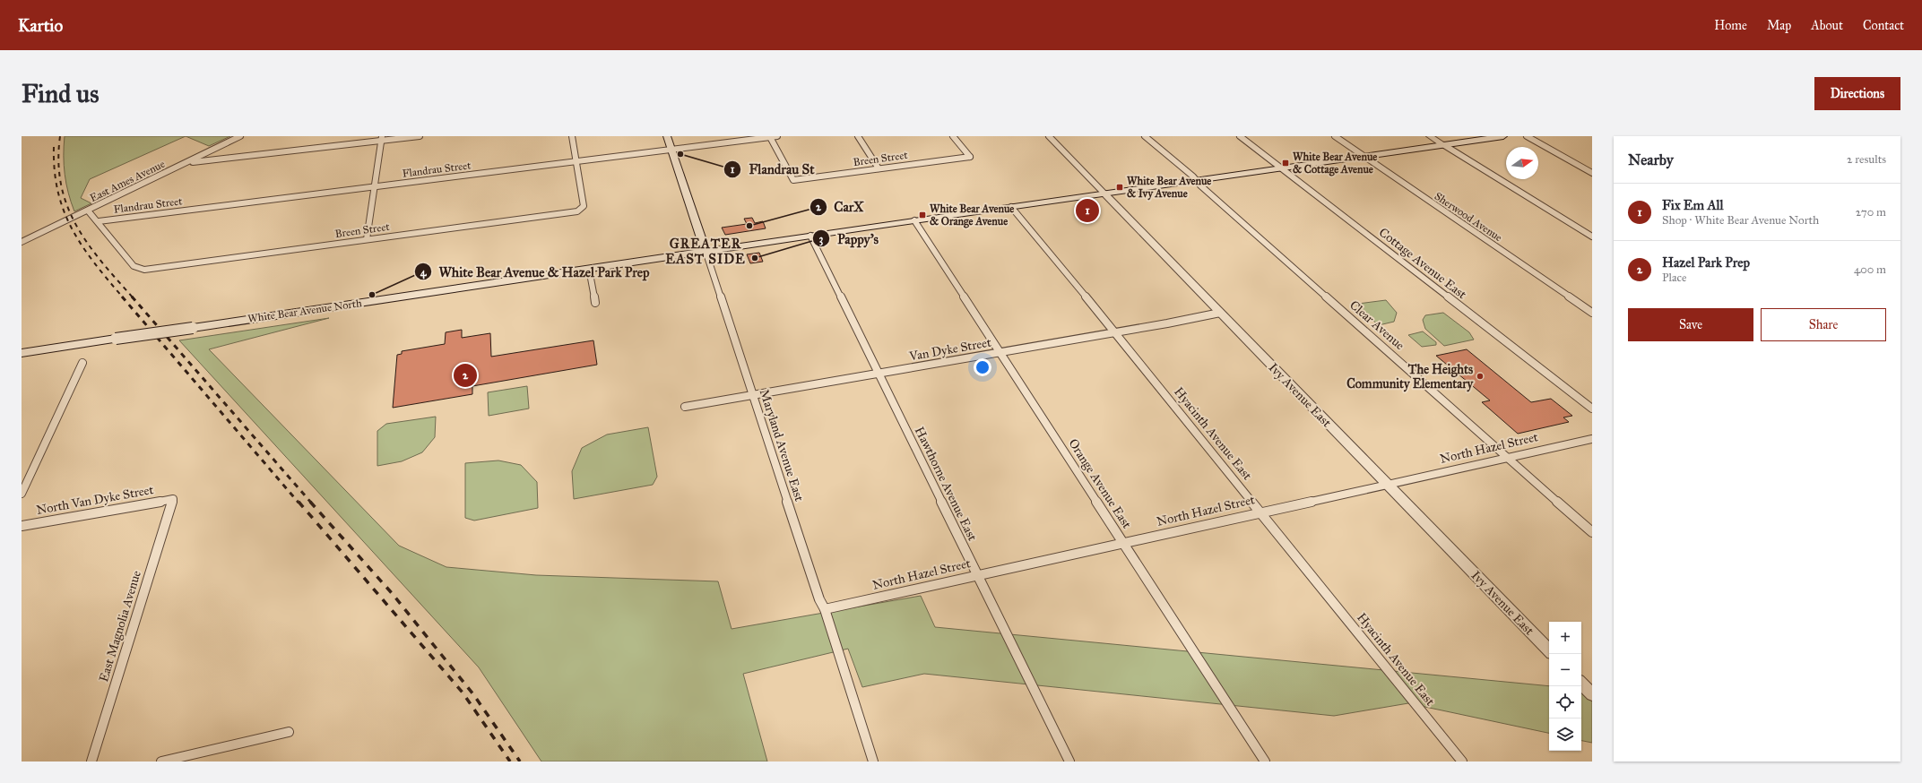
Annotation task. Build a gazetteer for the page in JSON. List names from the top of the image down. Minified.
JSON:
{"streets":{"main road":["White Bear Avenue North","Maryland Avenue East"],"street":["Breen Street","Flandrau Street","East Ames Avenue","Sherwood Avenue","Cottage Avenue East","Clear Avenue","Van Dyke Street","Ivy Avenue East","Hyacinth Avenue East","North Hazel Street","Hawthorne Avenue East","Orange Avenue East","North Van Dyke Street","East Magnolia Avenue"]},"crossings":[["Breen Street","Flandrau Street"],["Flandrau Street","Maryland Avenue East"],["Sherwood Avenue","White Bear Avenue North"],["Cottage Avenue East","White Bear Avenue North"],["White Bear Avenue North","Clear Avenue"],["White Bear Avenue North","Ivy Avenue East"],["White Bear Avenue North","Hyacinth Avenue East"],["White Bear Avenue North","Maryland Avenue East"],["White Bear Avenue North","Hawthorne Avenue East"],["White Bear Avenue North","Orange Avenue East"],["Clear Avenue","North Hazel Street"],["Van Dyke Street","Ivy Avenue East"],["Van Dyke Street","Hyacinth Avenue East"],["Van Dyke Street","Maryland Avenue East"],["Van Dyke Street","Hawthorne Avenue East"],["Van Dyke Street","Orange Avenue East"],["Ivy Avenue East","North Hazel Street"],["Hyacinth Avenue East","North Hazel Street"],["Maryland Avenue East","North Hazel Street"],["North Hazel Street","Hawthorne Avenue East"],["North Hazel Street","Orange Avenue East"],["North Van Dyke Street","East Magnolia Avenue"]],"districts":["GREATER EAST SIDE"],"places":{"other":["Flandrau St","CarX","Pappy's","White Bear Avenue & Hazel Park Prep","The Heights Community Elementary"],"transit":["White Bear Avenue & Cottage Avenue","White Bear Avenue & Ivy Avenue","White Bear Avenue & Orange Avenue"]},"north":"right","page":{"header":"Kartio","nav":["Home","Map","About","Contact"],"buttons":["Directions",["Save","Share"]],"title":"Find us","heading":["Nearby","2 results"],"list":[{"mark":"1","name":"Fix Em All","note":"Shop · White Bear Avenue North","value":"270 m"},{"mark":"2","name":"Hazel Park Prep","note":"Place","value":"400 m"}],"pins":["1","2"],"map_buttons":["+","−"]}}
